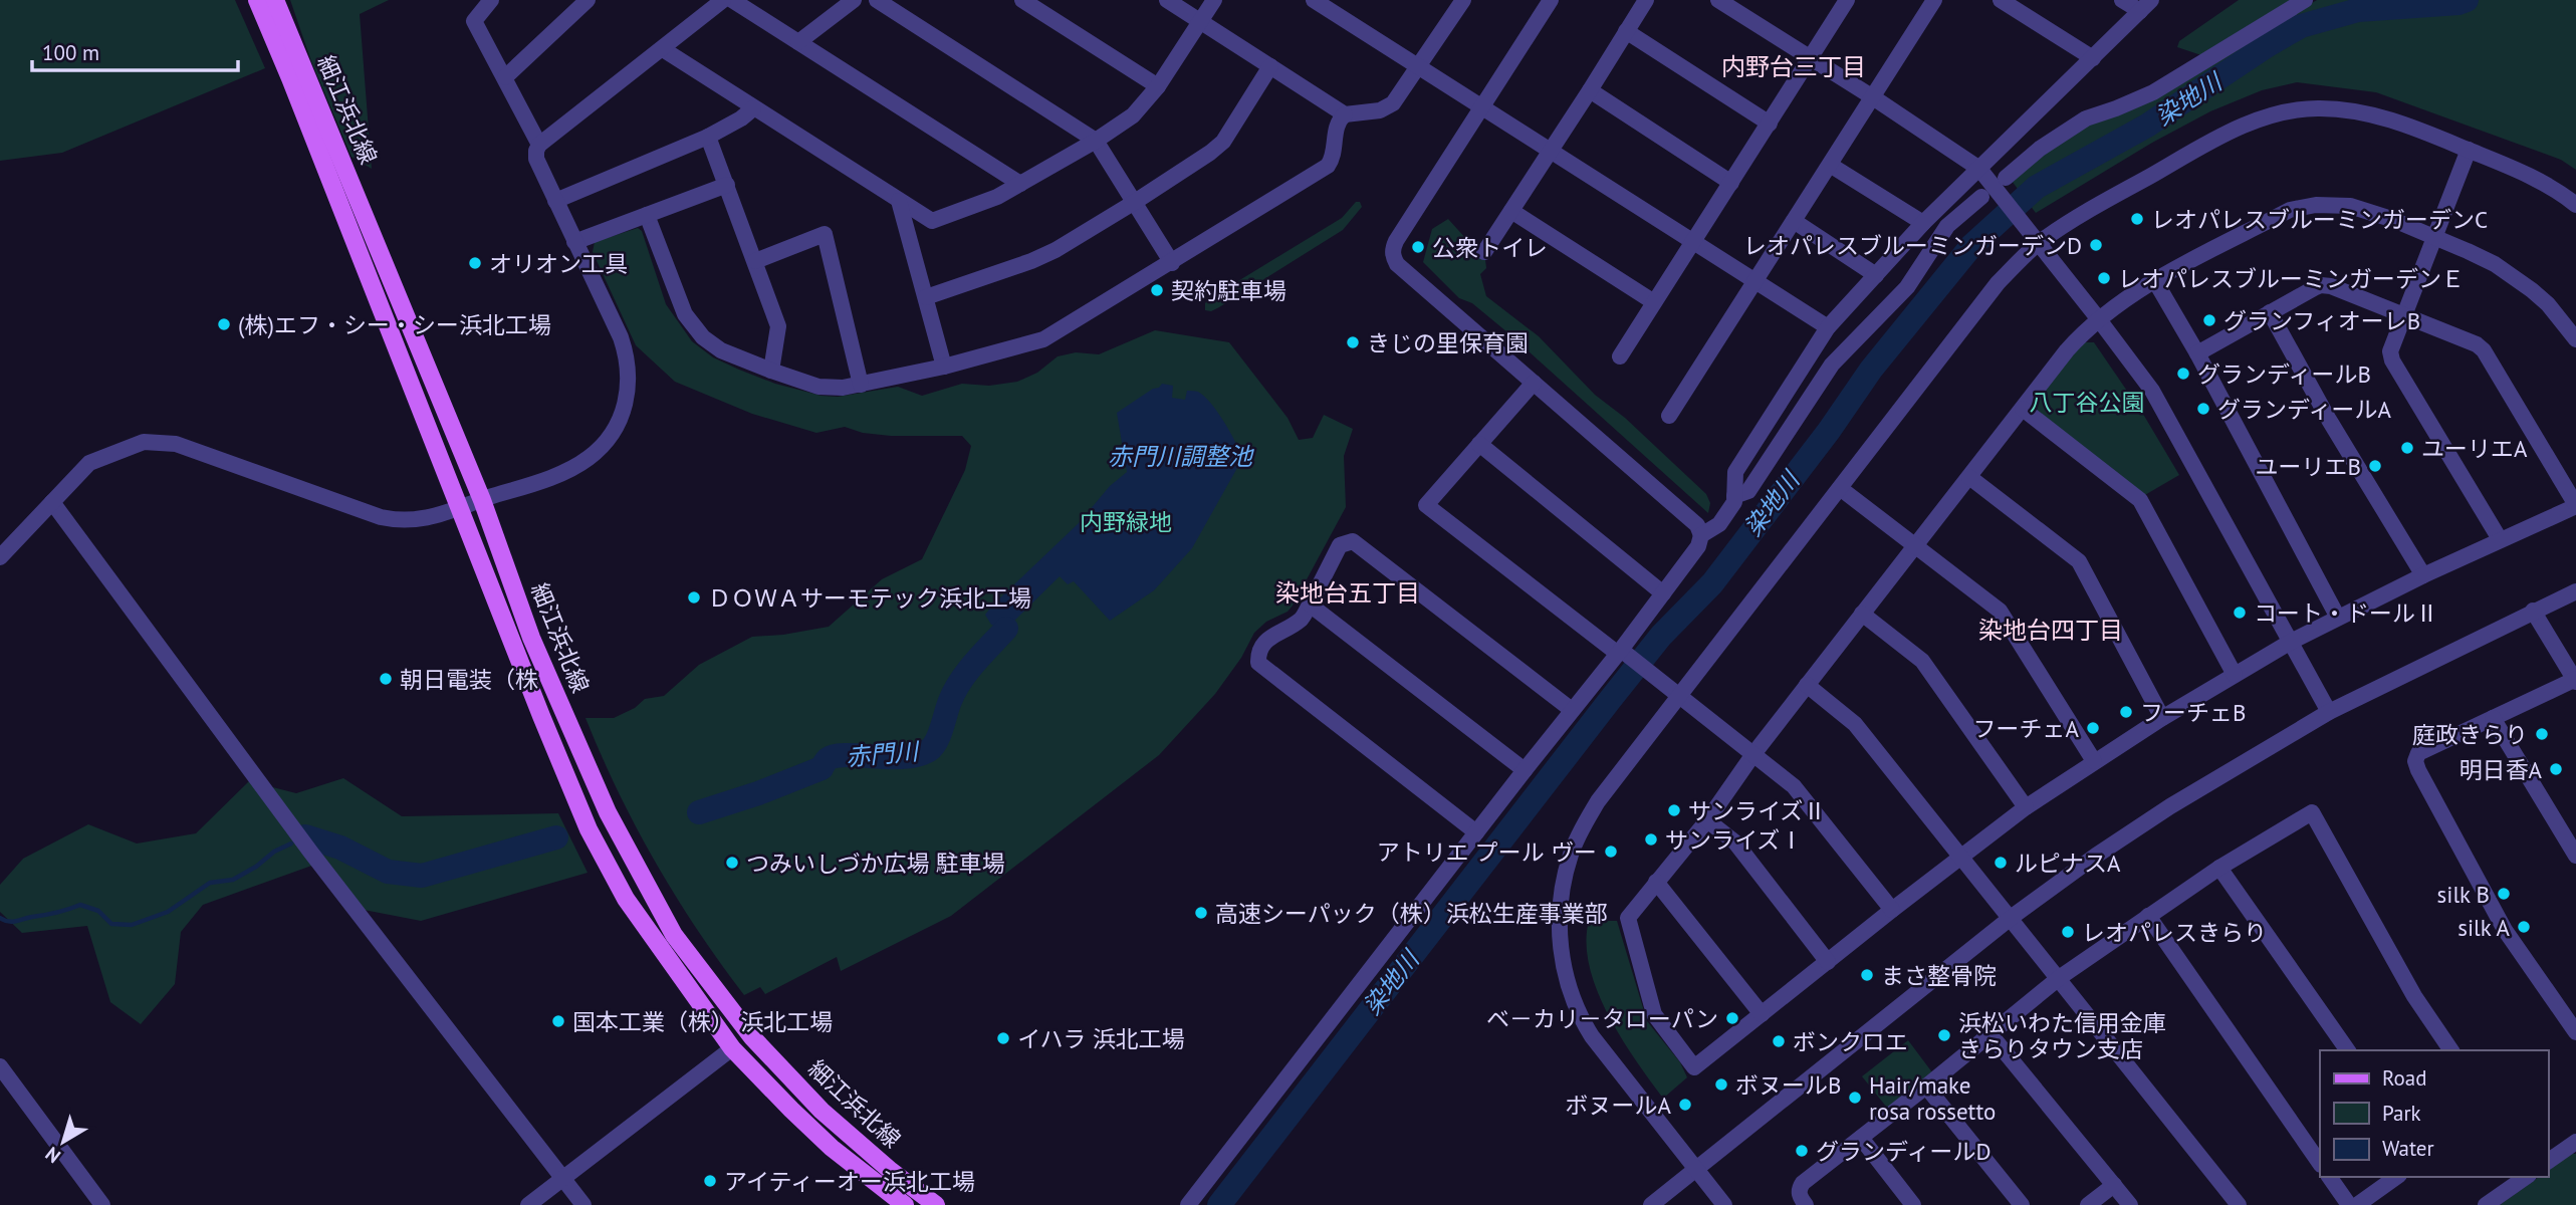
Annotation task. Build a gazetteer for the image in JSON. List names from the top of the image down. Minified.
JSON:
{"streets":{"main road":["細江浜北線"]},"districts":["内野台三丁目","染地台五丁目","染地台四丁目"],"water":["染地川","赤門川調整池","赤門川"],"parks":["八丁谷公園","内野緑地"],"places":["レオパレスブルーミンガーデンC","レオパレスブルーミンガーデンD","公衆トイレ","オリオン工具","レオパレスブルーミンガーデンＥ","契約駐車場","グランフィオーレB","(株)エフ・シー・シー浜北工場","きじの里保育園","グランディールB","グランディールA","ユーリエA","ユーリエB","ＤＯＷＡサーモテック浜北工場","コート・ドールⅡ","朝日電装（株","フーチェB","フーチェA","庭政きらり","明日香A","サンライズⅡ","サンライズⅠ","アトリエ プール ヴー","つみいしづか広場 駐車場","ルピナスA","silk B","高速シーパック（株）浜松生産事業部","silk A","レオパレスきらり","まさ整骨院","ベ－カリ－タローパン","国本工業（株） 浜北工場","浜松いわた信用金庫 きらりタウン支店","イハラ 浜北工場","ボンクロエ","ボヌールB","Hair/make rosa rossetto","ボヌールA","グランディールD","アイティーオー浜北工場"],"legend":["Road","Park","Water"],"scale_bar":"100 m","north":"bottom left"}
